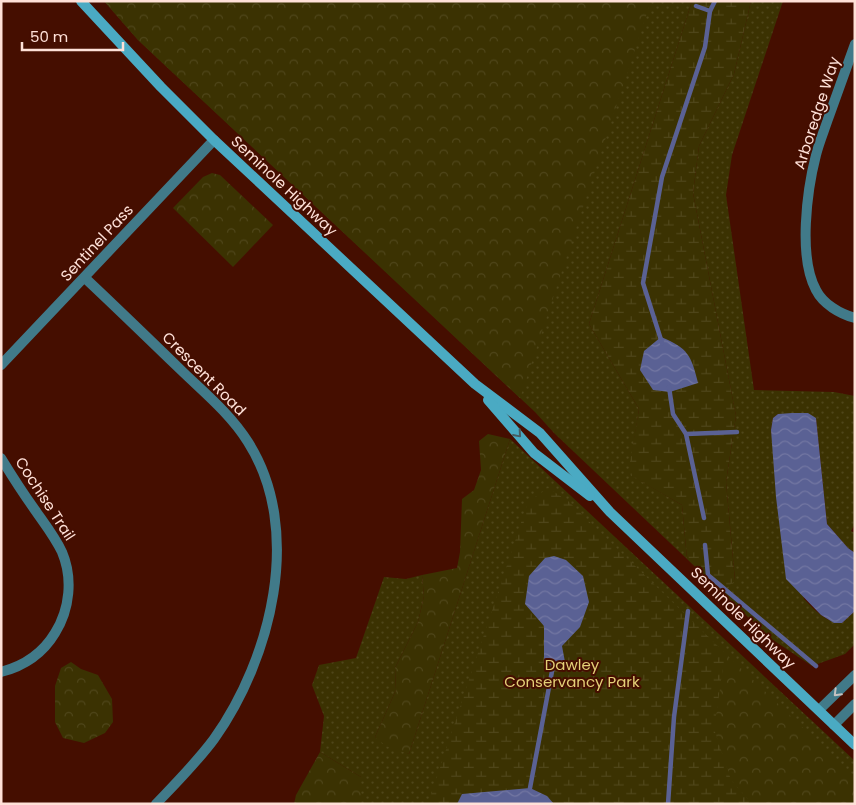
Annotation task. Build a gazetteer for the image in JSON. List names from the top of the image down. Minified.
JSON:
{"streets":{"street":["Arboredge Way","Seminole Highway","Sentinel Pass","Crescent Road","Cochise Trail"]},"crossings":[["Seminole Highway","Sentinel Pass"],["Sentinel Pass","Crescent Road"]],"parks":["Dawley Conservancy Park"],"scale_bar":"50 m"}
